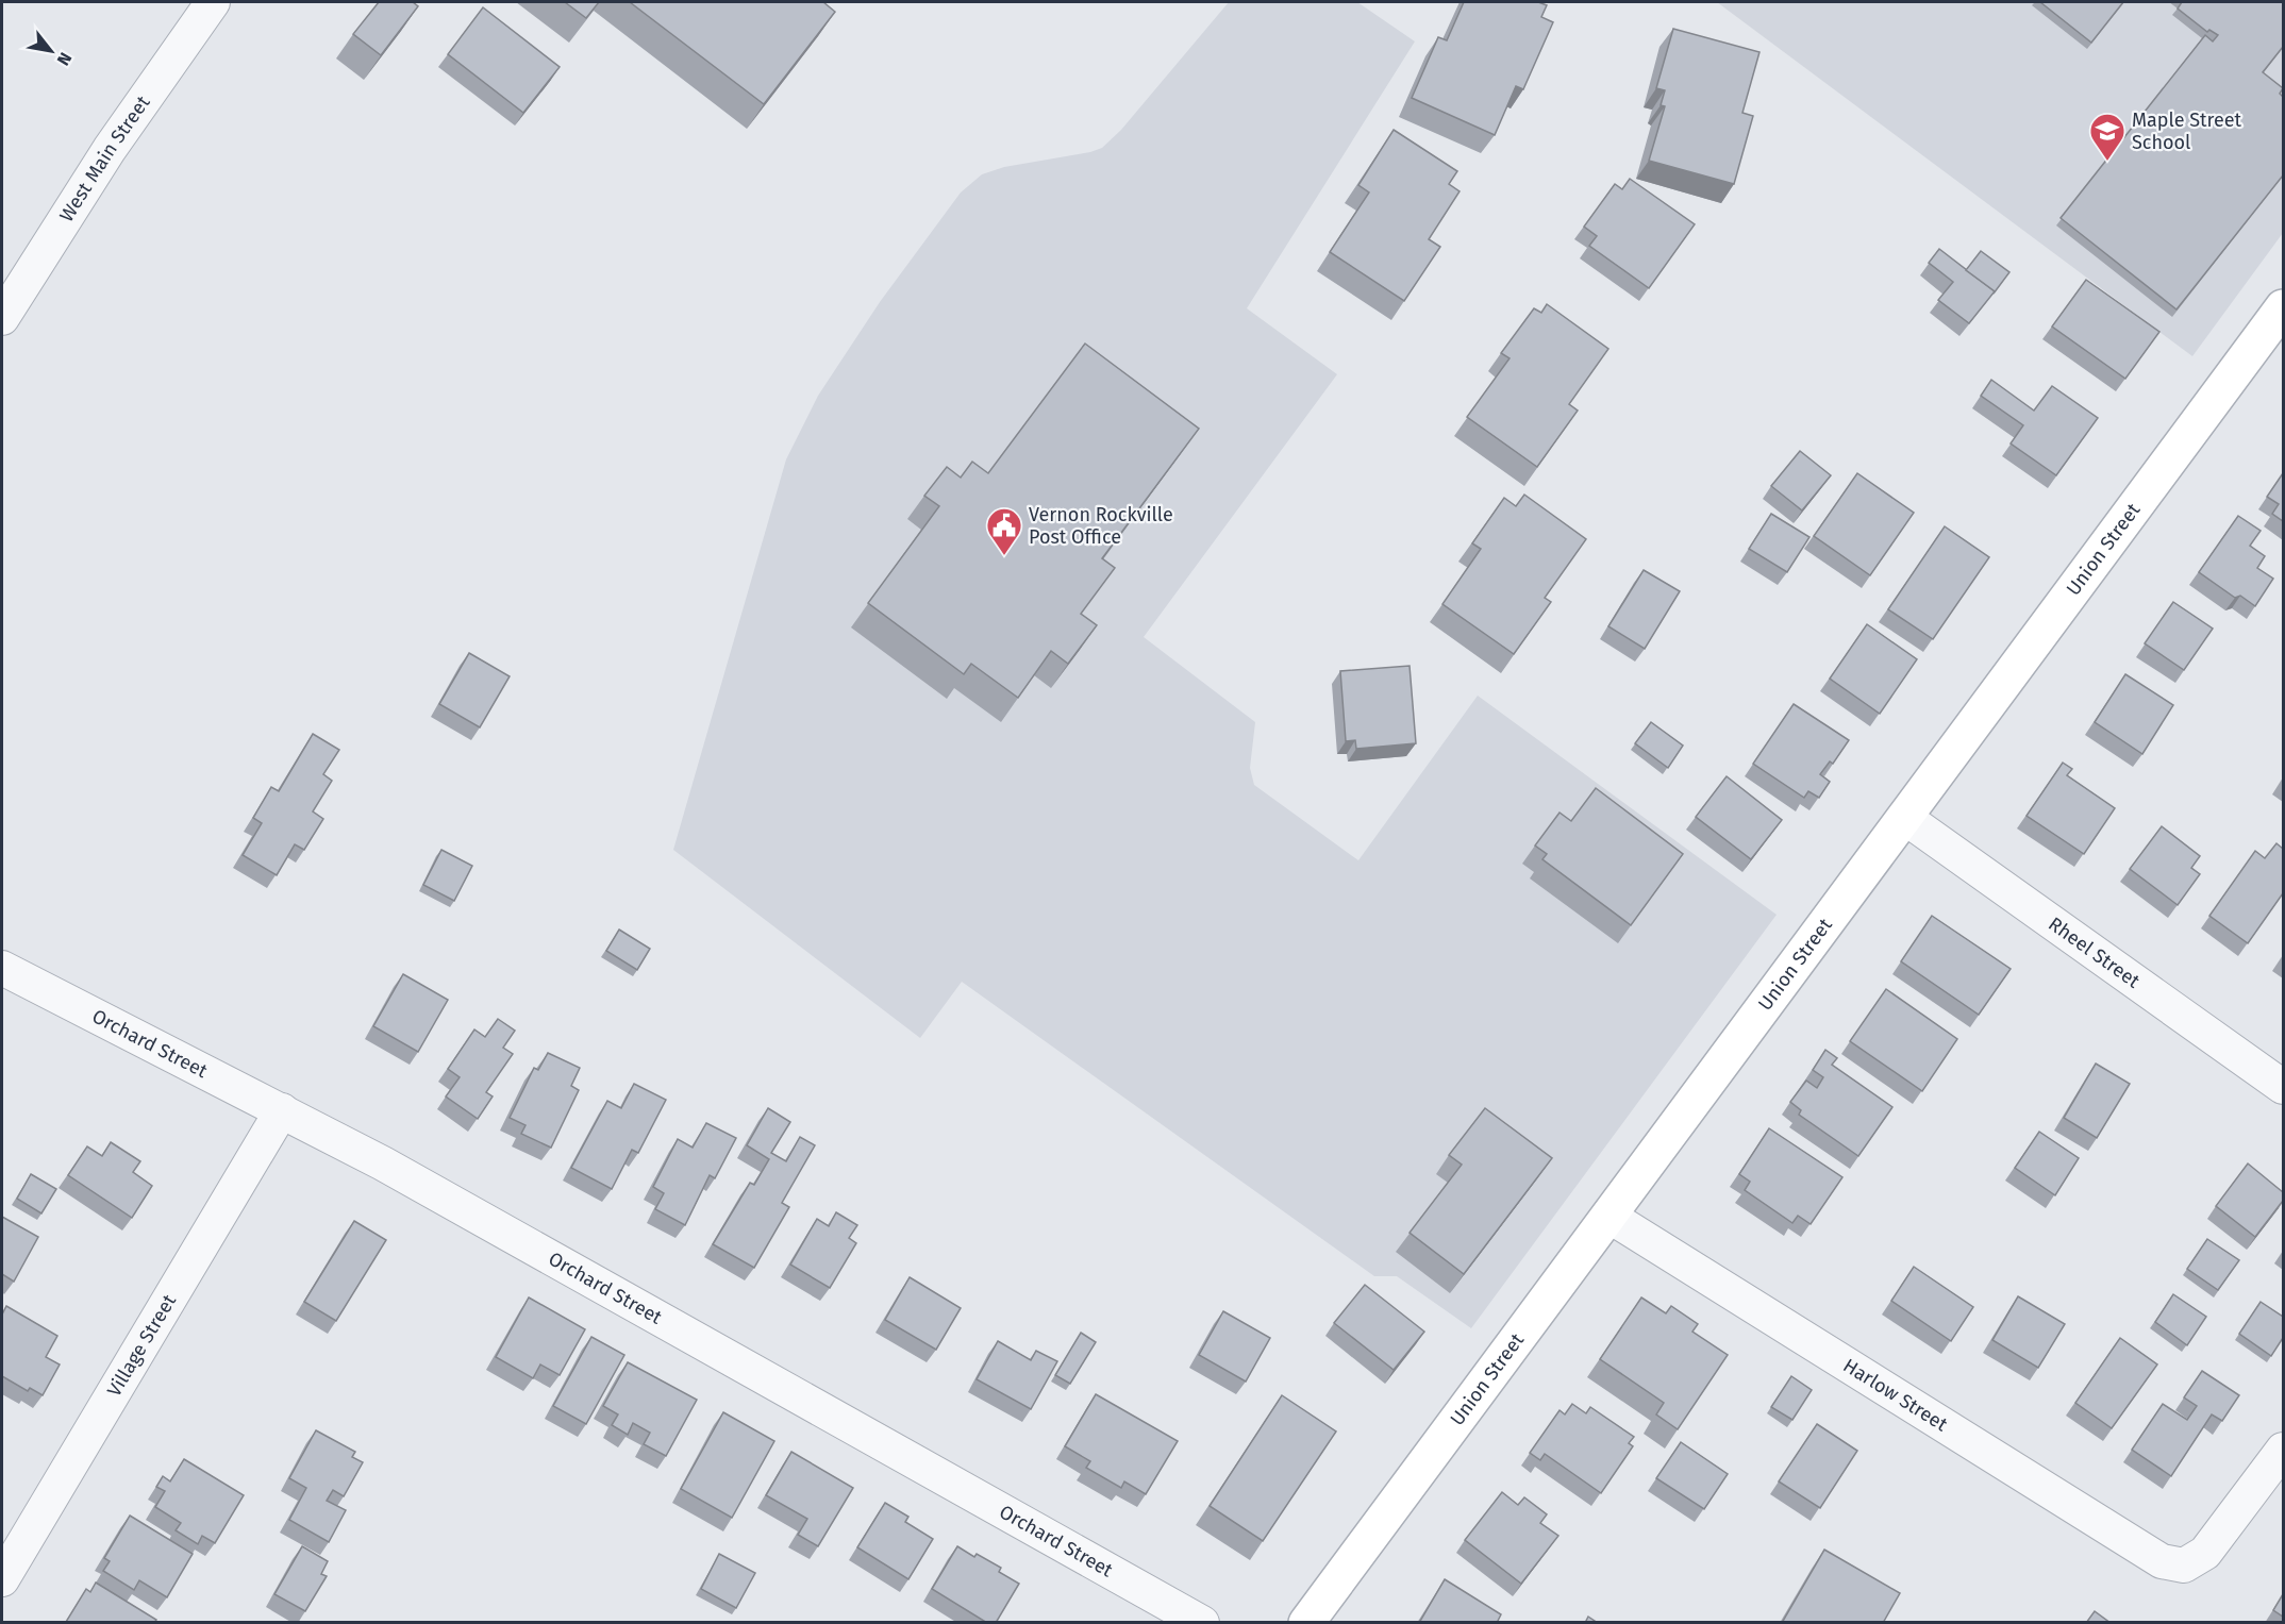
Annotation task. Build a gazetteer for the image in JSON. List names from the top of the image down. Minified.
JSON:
{"streets":{"main road":["Union Street"],"street":["West Main Street","Rheel Street","Orchard Street","Village Street","Harlow Street"]},"crossings":[["Union Street","Rheel Street"],["Union Street","Harlow Street"],["Orchard Street","Village Street"]],"places":{"school or university":["Maple Street School"],"public building":["Vernon Rockville Post Office"]},"north":"bottom right"}
